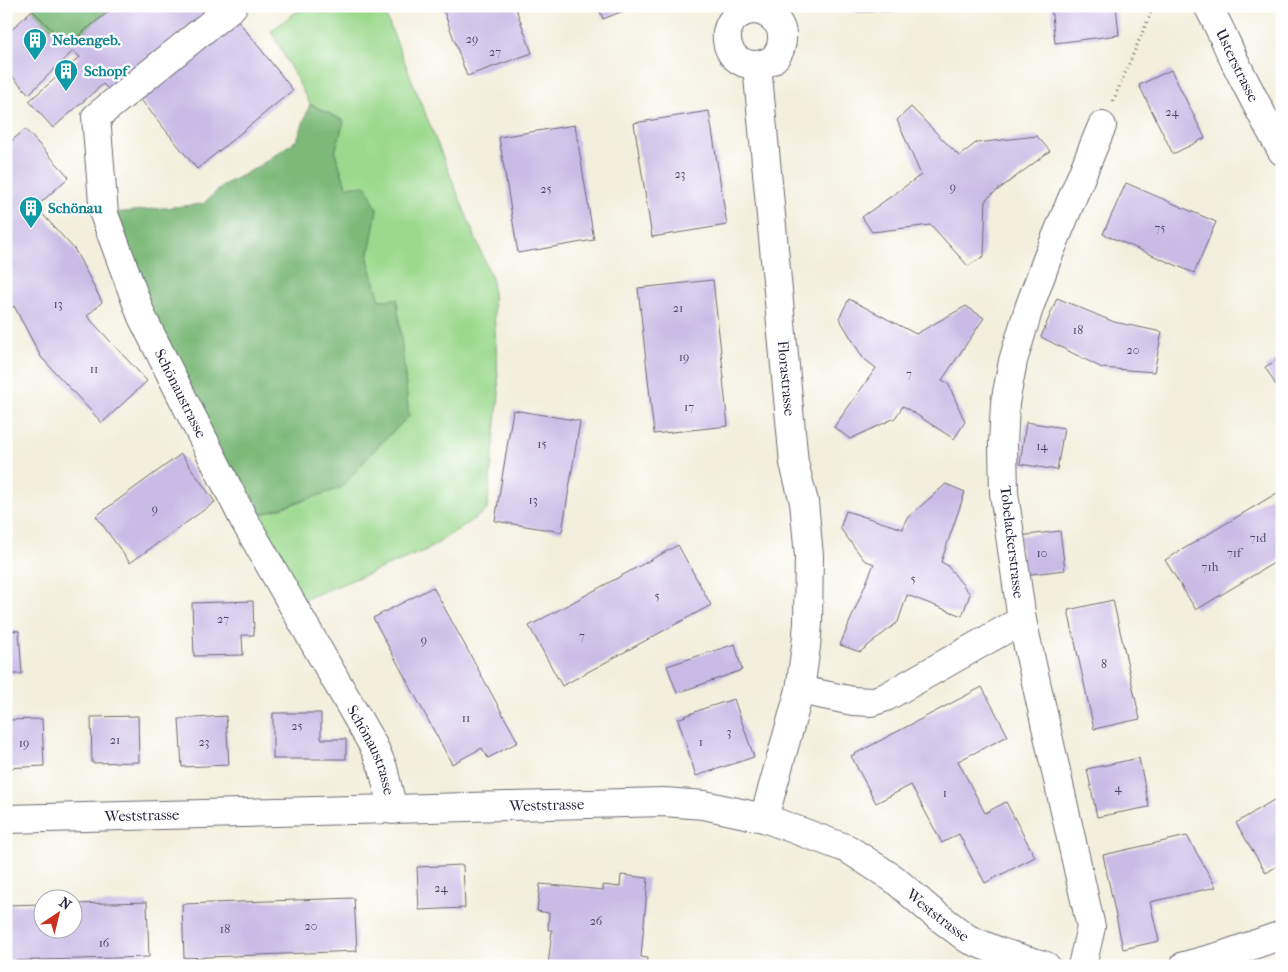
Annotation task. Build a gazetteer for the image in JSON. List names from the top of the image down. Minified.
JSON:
{"streets":{"street":["Usterstrasse","Florastrasse","Schönaustrasse","Tobelackerstrasse","Weststrasse"]},"crossings":[["Florastrasse","Weststrasse"],["Schönaustrasse","Weststrasse"]],"places":{"building":["Nebengeb.","Schopf","Schönau"]},"house_numbers":["29","27","24","23","9","25","75","13","21","18","20","19","11","7","17","15","14","13","9","71d","10","71f","71h","5","5","27","7","9","8","11","25","3","21","23","1","19","4","1","24","26","20","18","16"],"north":"top right"}
